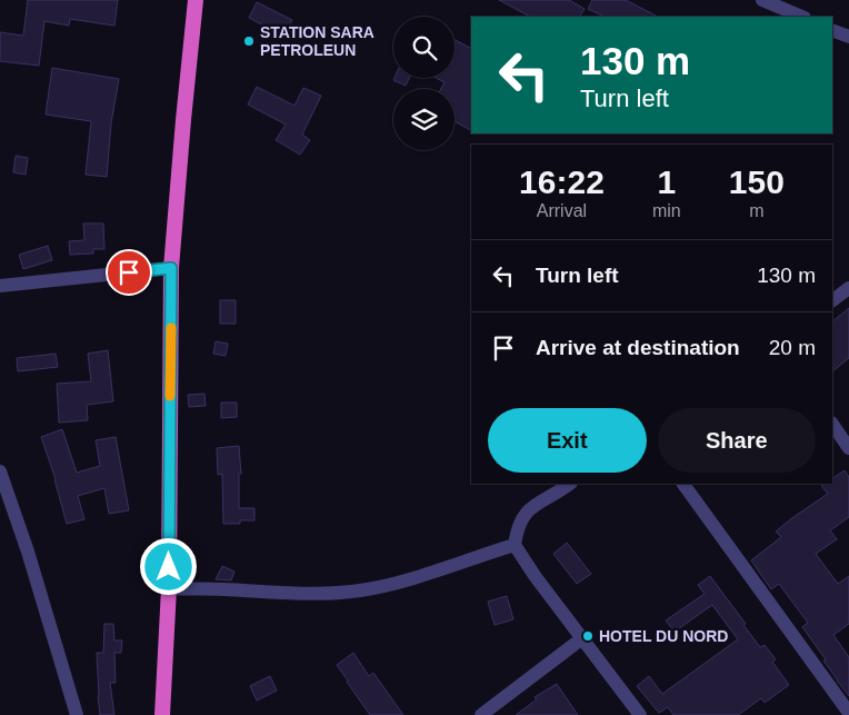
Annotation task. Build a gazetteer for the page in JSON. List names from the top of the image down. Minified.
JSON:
{"places":["STATION SARA PETROLEUN","HOTEL DU NORD"],"page":{"turn":["130 m","Turn left"],"eta":["16:22","Arrival","1","min","150","m"],"list":[{"name":"Turn left","value":"130 m"},{"name":"Arrive at destination","value":"20 m"}],"buttons":["Exit","Share"]}}
